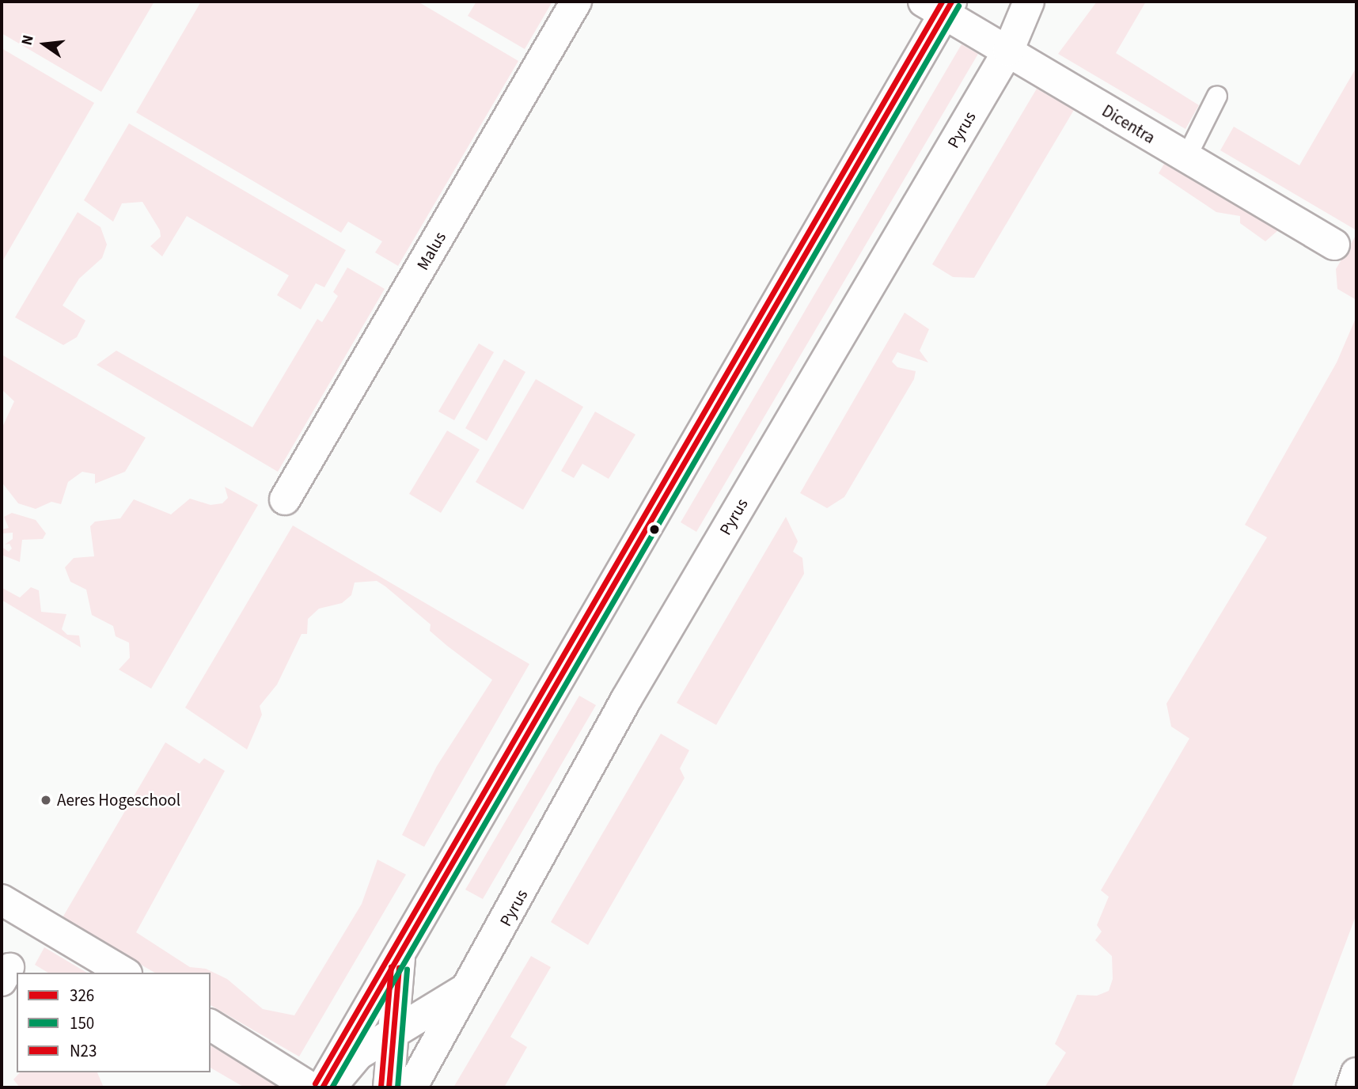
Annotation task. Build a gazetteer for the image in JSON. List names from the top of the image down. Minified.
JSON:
{"streets":{"main road":["Dicentra","Pyrus","Malus"]},"crossings":[["Dicentra","Pyrus"]],"places":["Aeres Hogeschool"],"lines":["transit line 326","transit line N23","transit line 150"],"legend":["326","150","N23"],"north":"left"}
